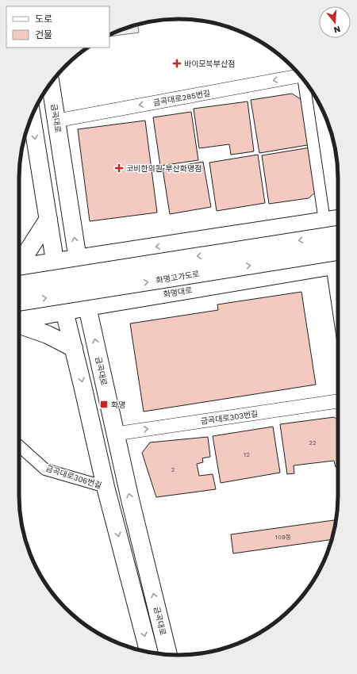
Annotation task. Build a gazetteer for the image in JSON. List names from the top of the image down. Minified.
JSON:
{"streets":{"main road":["금곡대로","화명고가도로","화명대로"],"street":["금곡대로285번길","금곡대로303번길","금곡대로306번길"]},"crossings":[["금곡대로285번길","금곡대로"],["금곡대로","화명대로"],["금곡대로","금곡대로303번길"]],"one_way":["금곡대로285번길","금곡대로303번길"],"places":{"health":["바이모북부산점","코비한의원 부산화명점"],"transit":["화명"]},"house_numbers":["22","12","2","109동"],"legend":["도로","건물"],"north":"bottom"}
